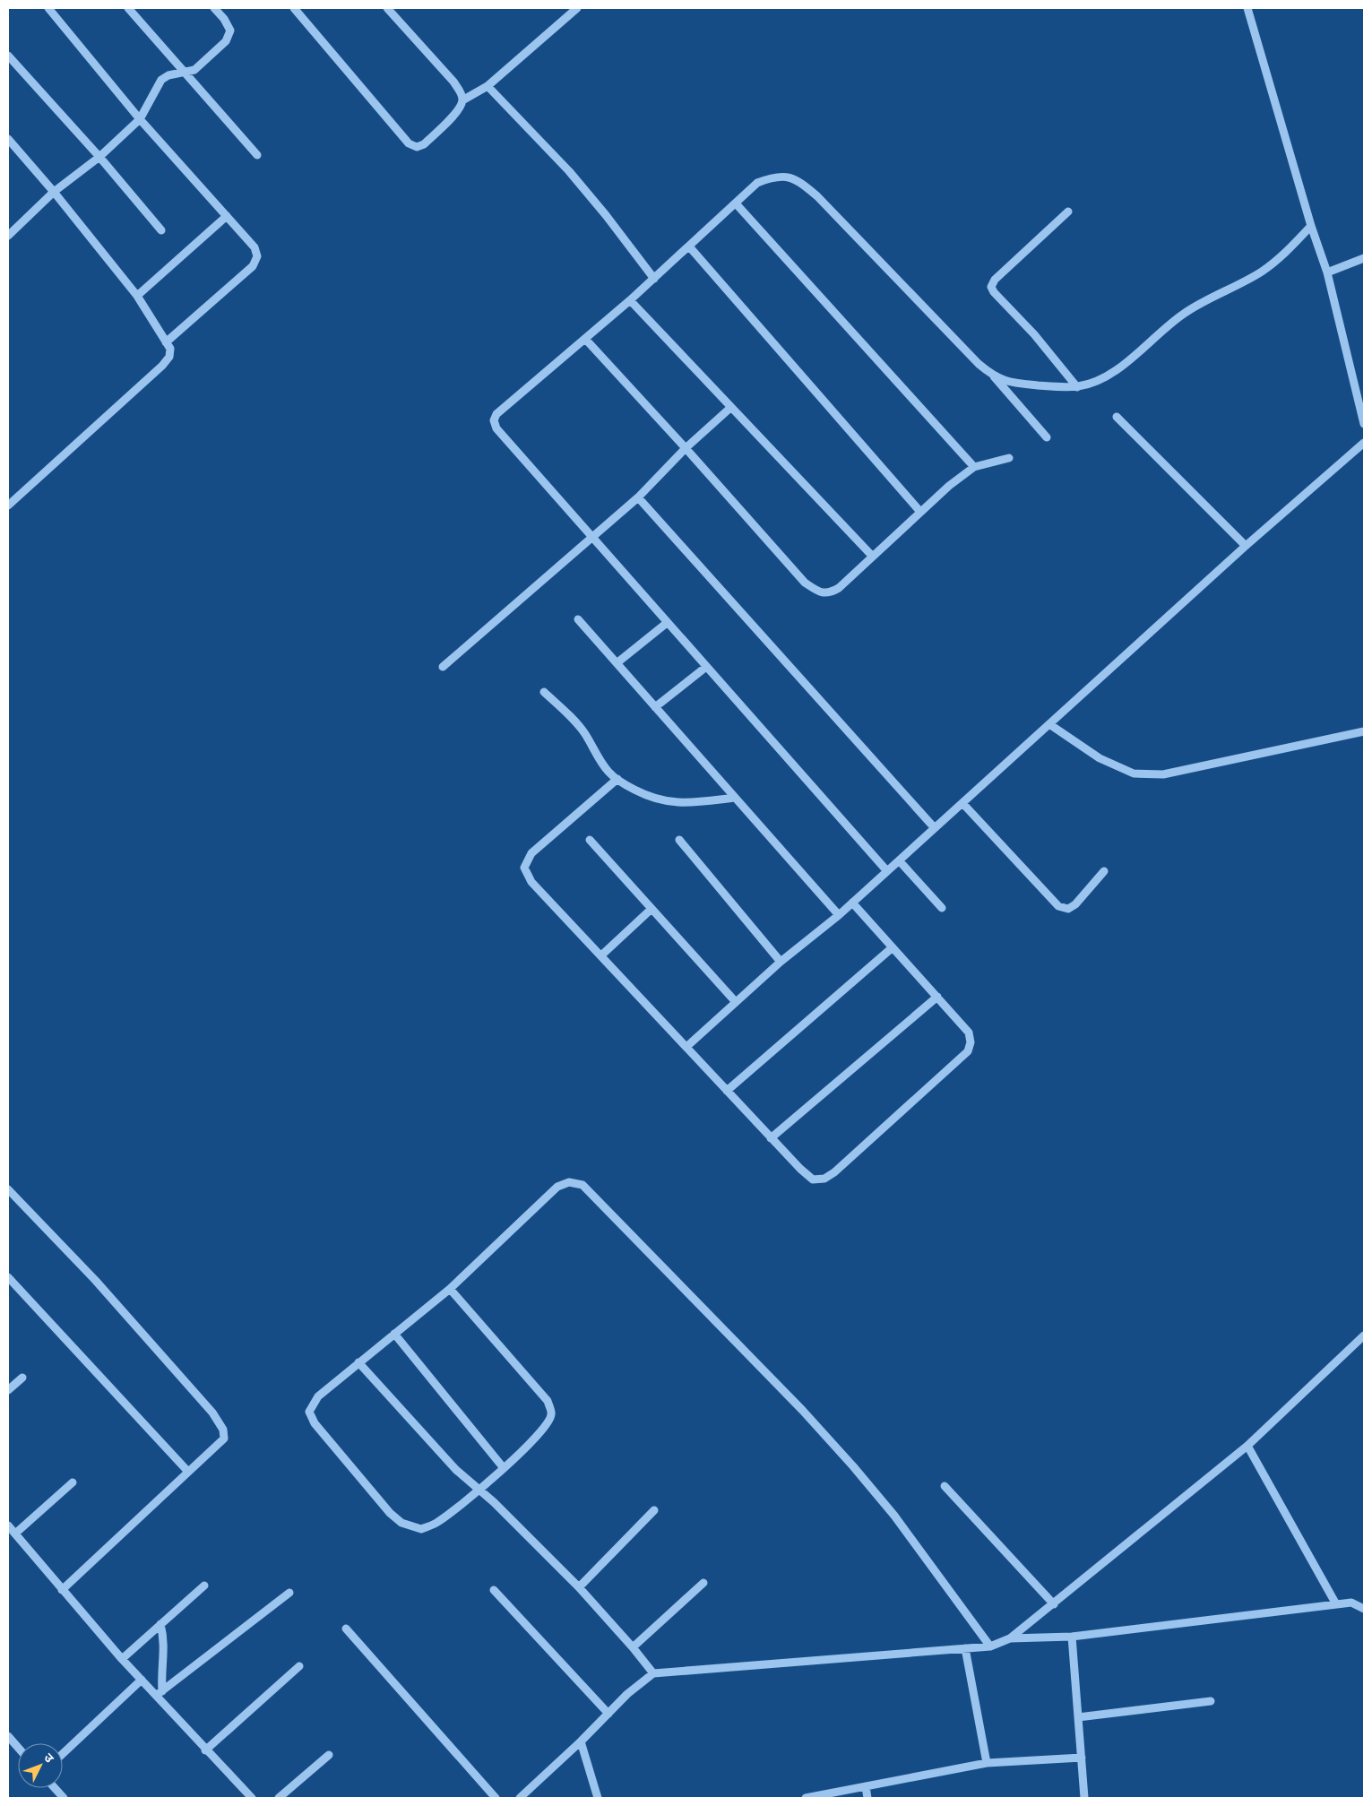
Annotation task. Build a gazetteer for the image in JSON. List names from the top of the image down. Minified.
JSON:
{"north":"top right"}
